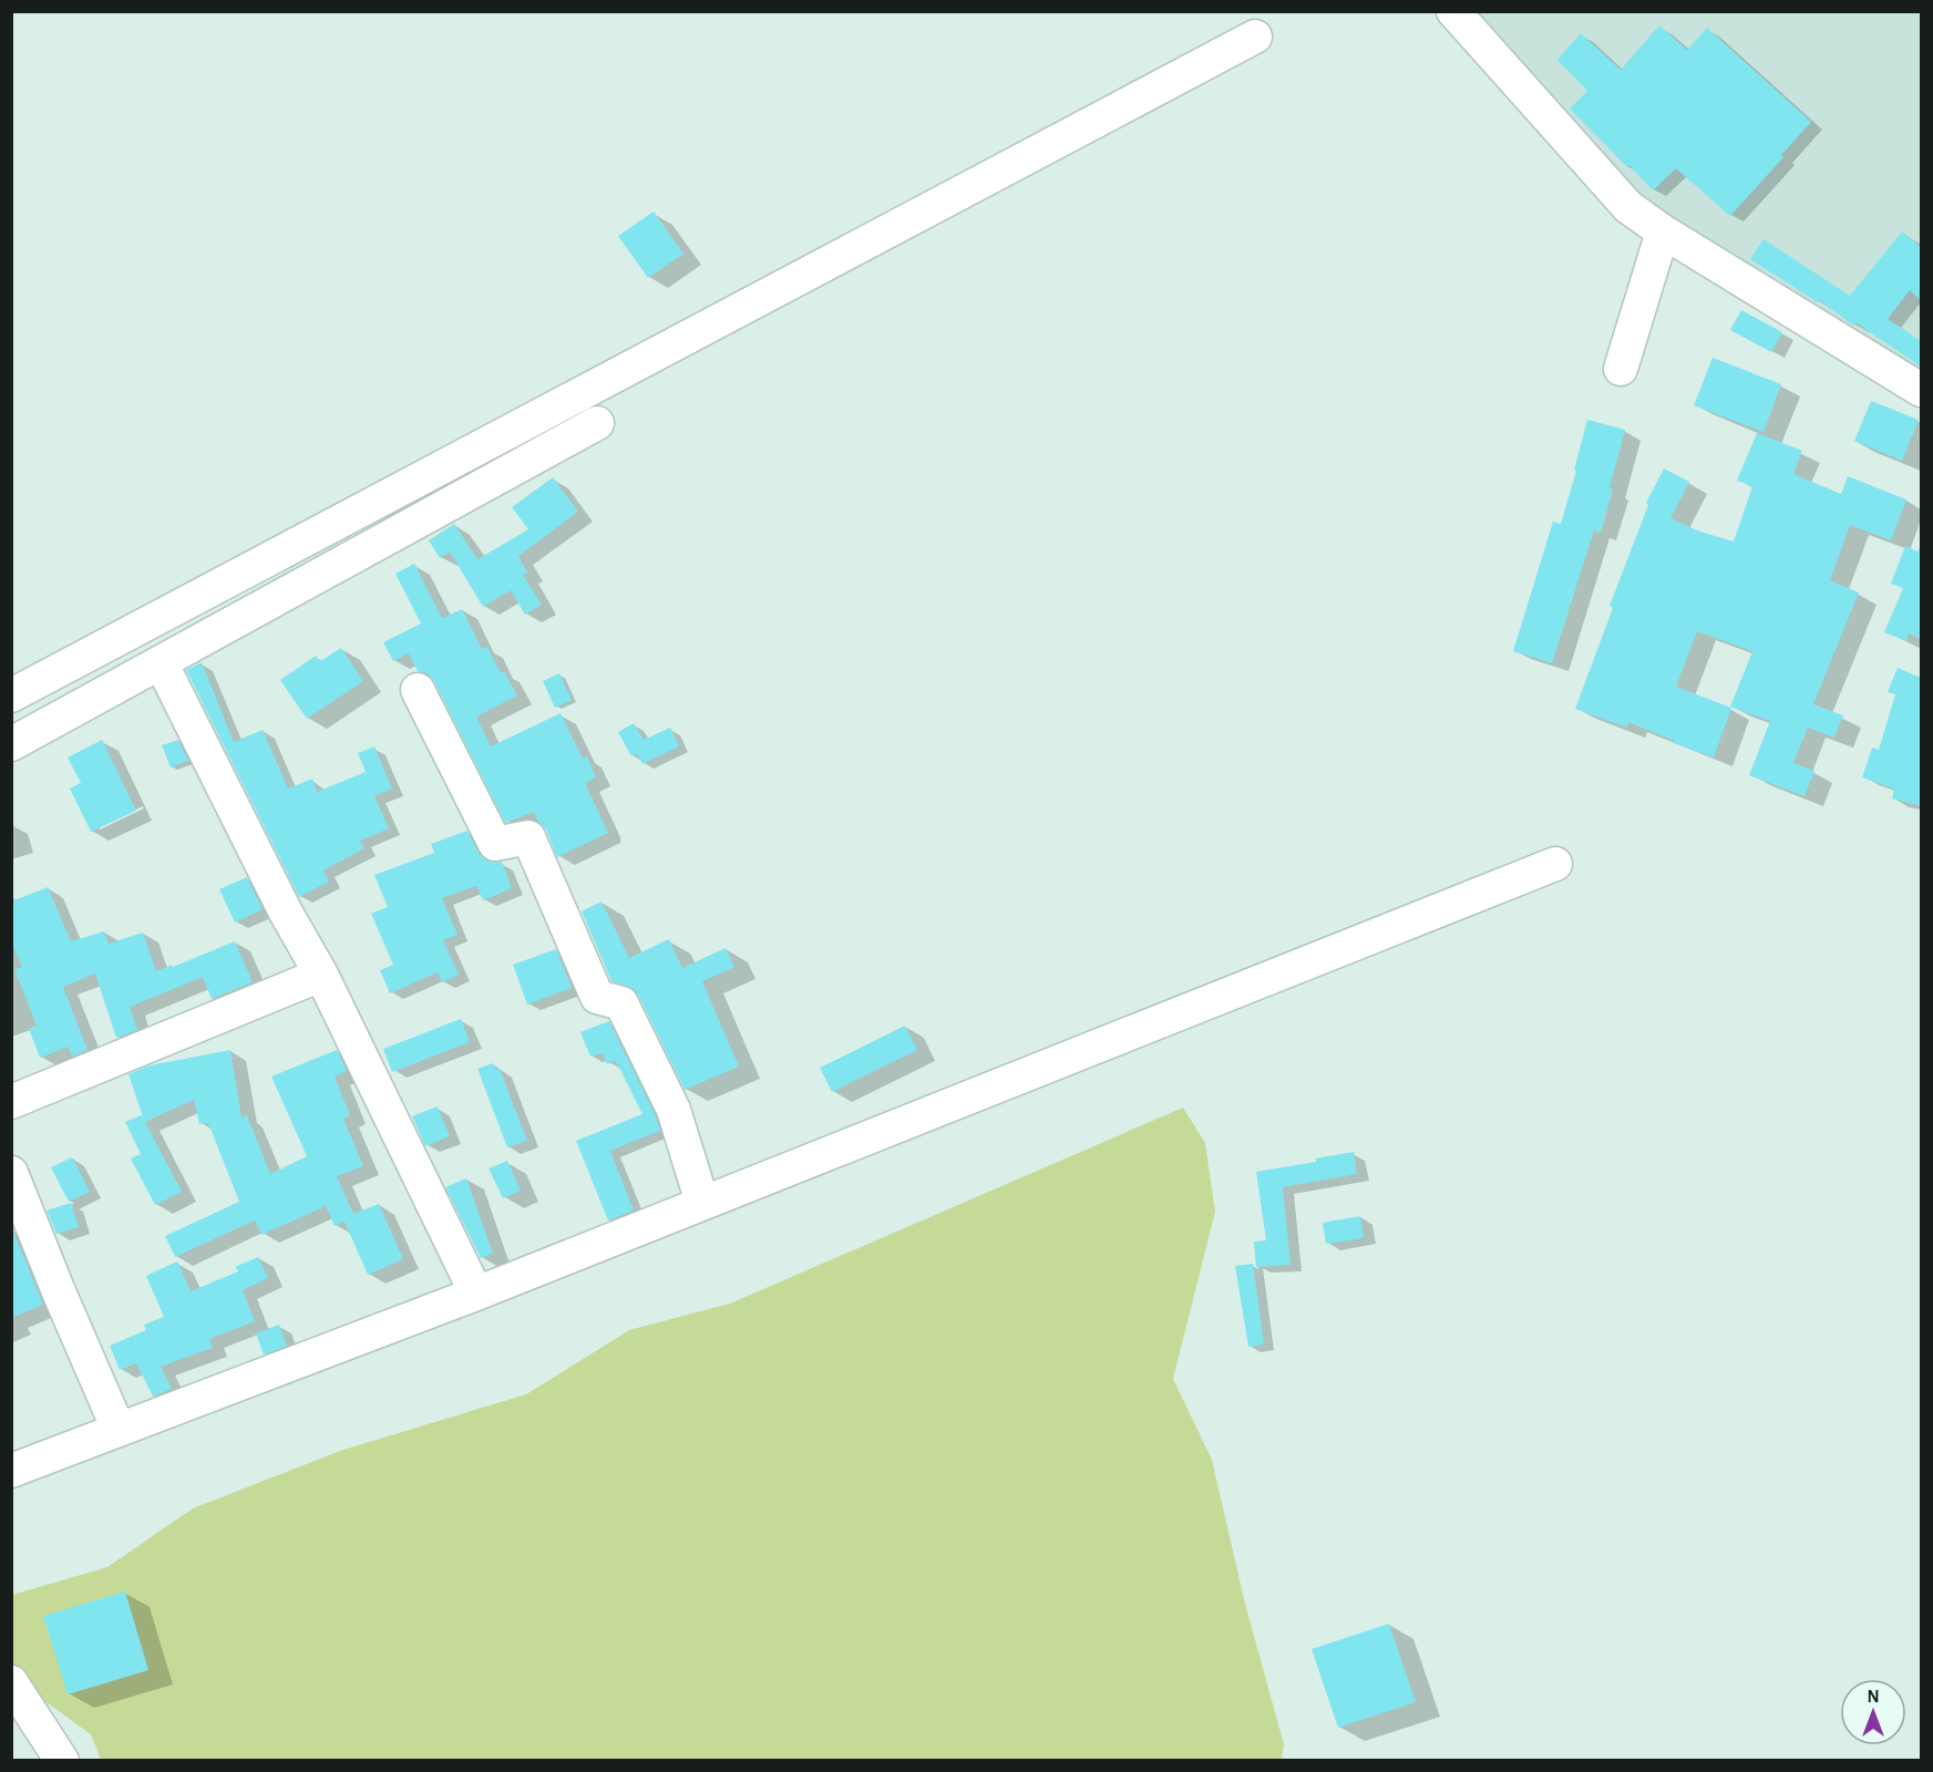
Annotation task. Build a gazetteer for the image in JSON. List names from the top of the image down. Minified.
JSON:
{"north":"top"}
